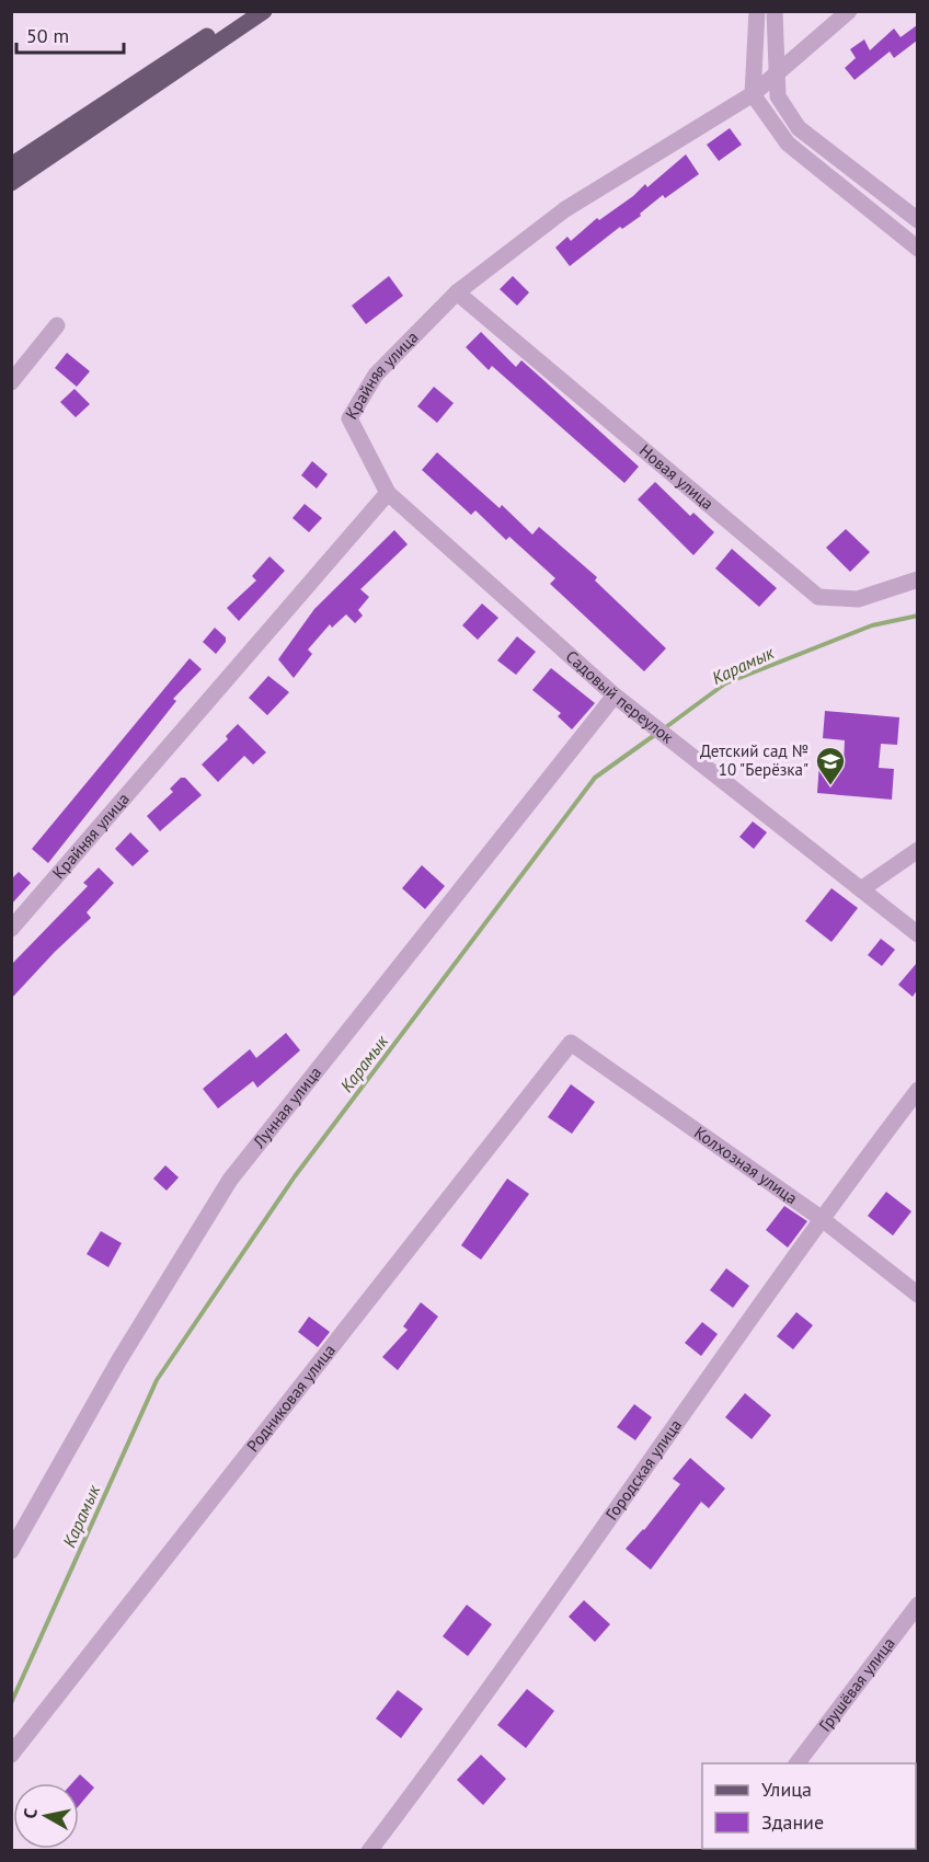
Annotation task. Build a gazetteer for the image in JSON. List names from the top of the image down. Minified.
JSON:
{"streets":{"street":["Крайняя улица","Новая улица","Садовый переулок","Лунная улица","Колхозная улица","Родниковая улица","Городская улица","Грушёвая улица"]},"crossings":[["Крайняя улица","Новая улица"],["Крайняя улица","Садовый переулок"],["Садовый переулок","Лунная улица"],["Колхозная улица","Родниковая улица"],["Колхозная улица","Городская улица"]],"water":["Карамык"],"places":{"school or university":["Детский сад № 10 \"Берёзка\""]},"legend":["Улица","Здание"],"scale_bar":"50 m","north":"left"}
